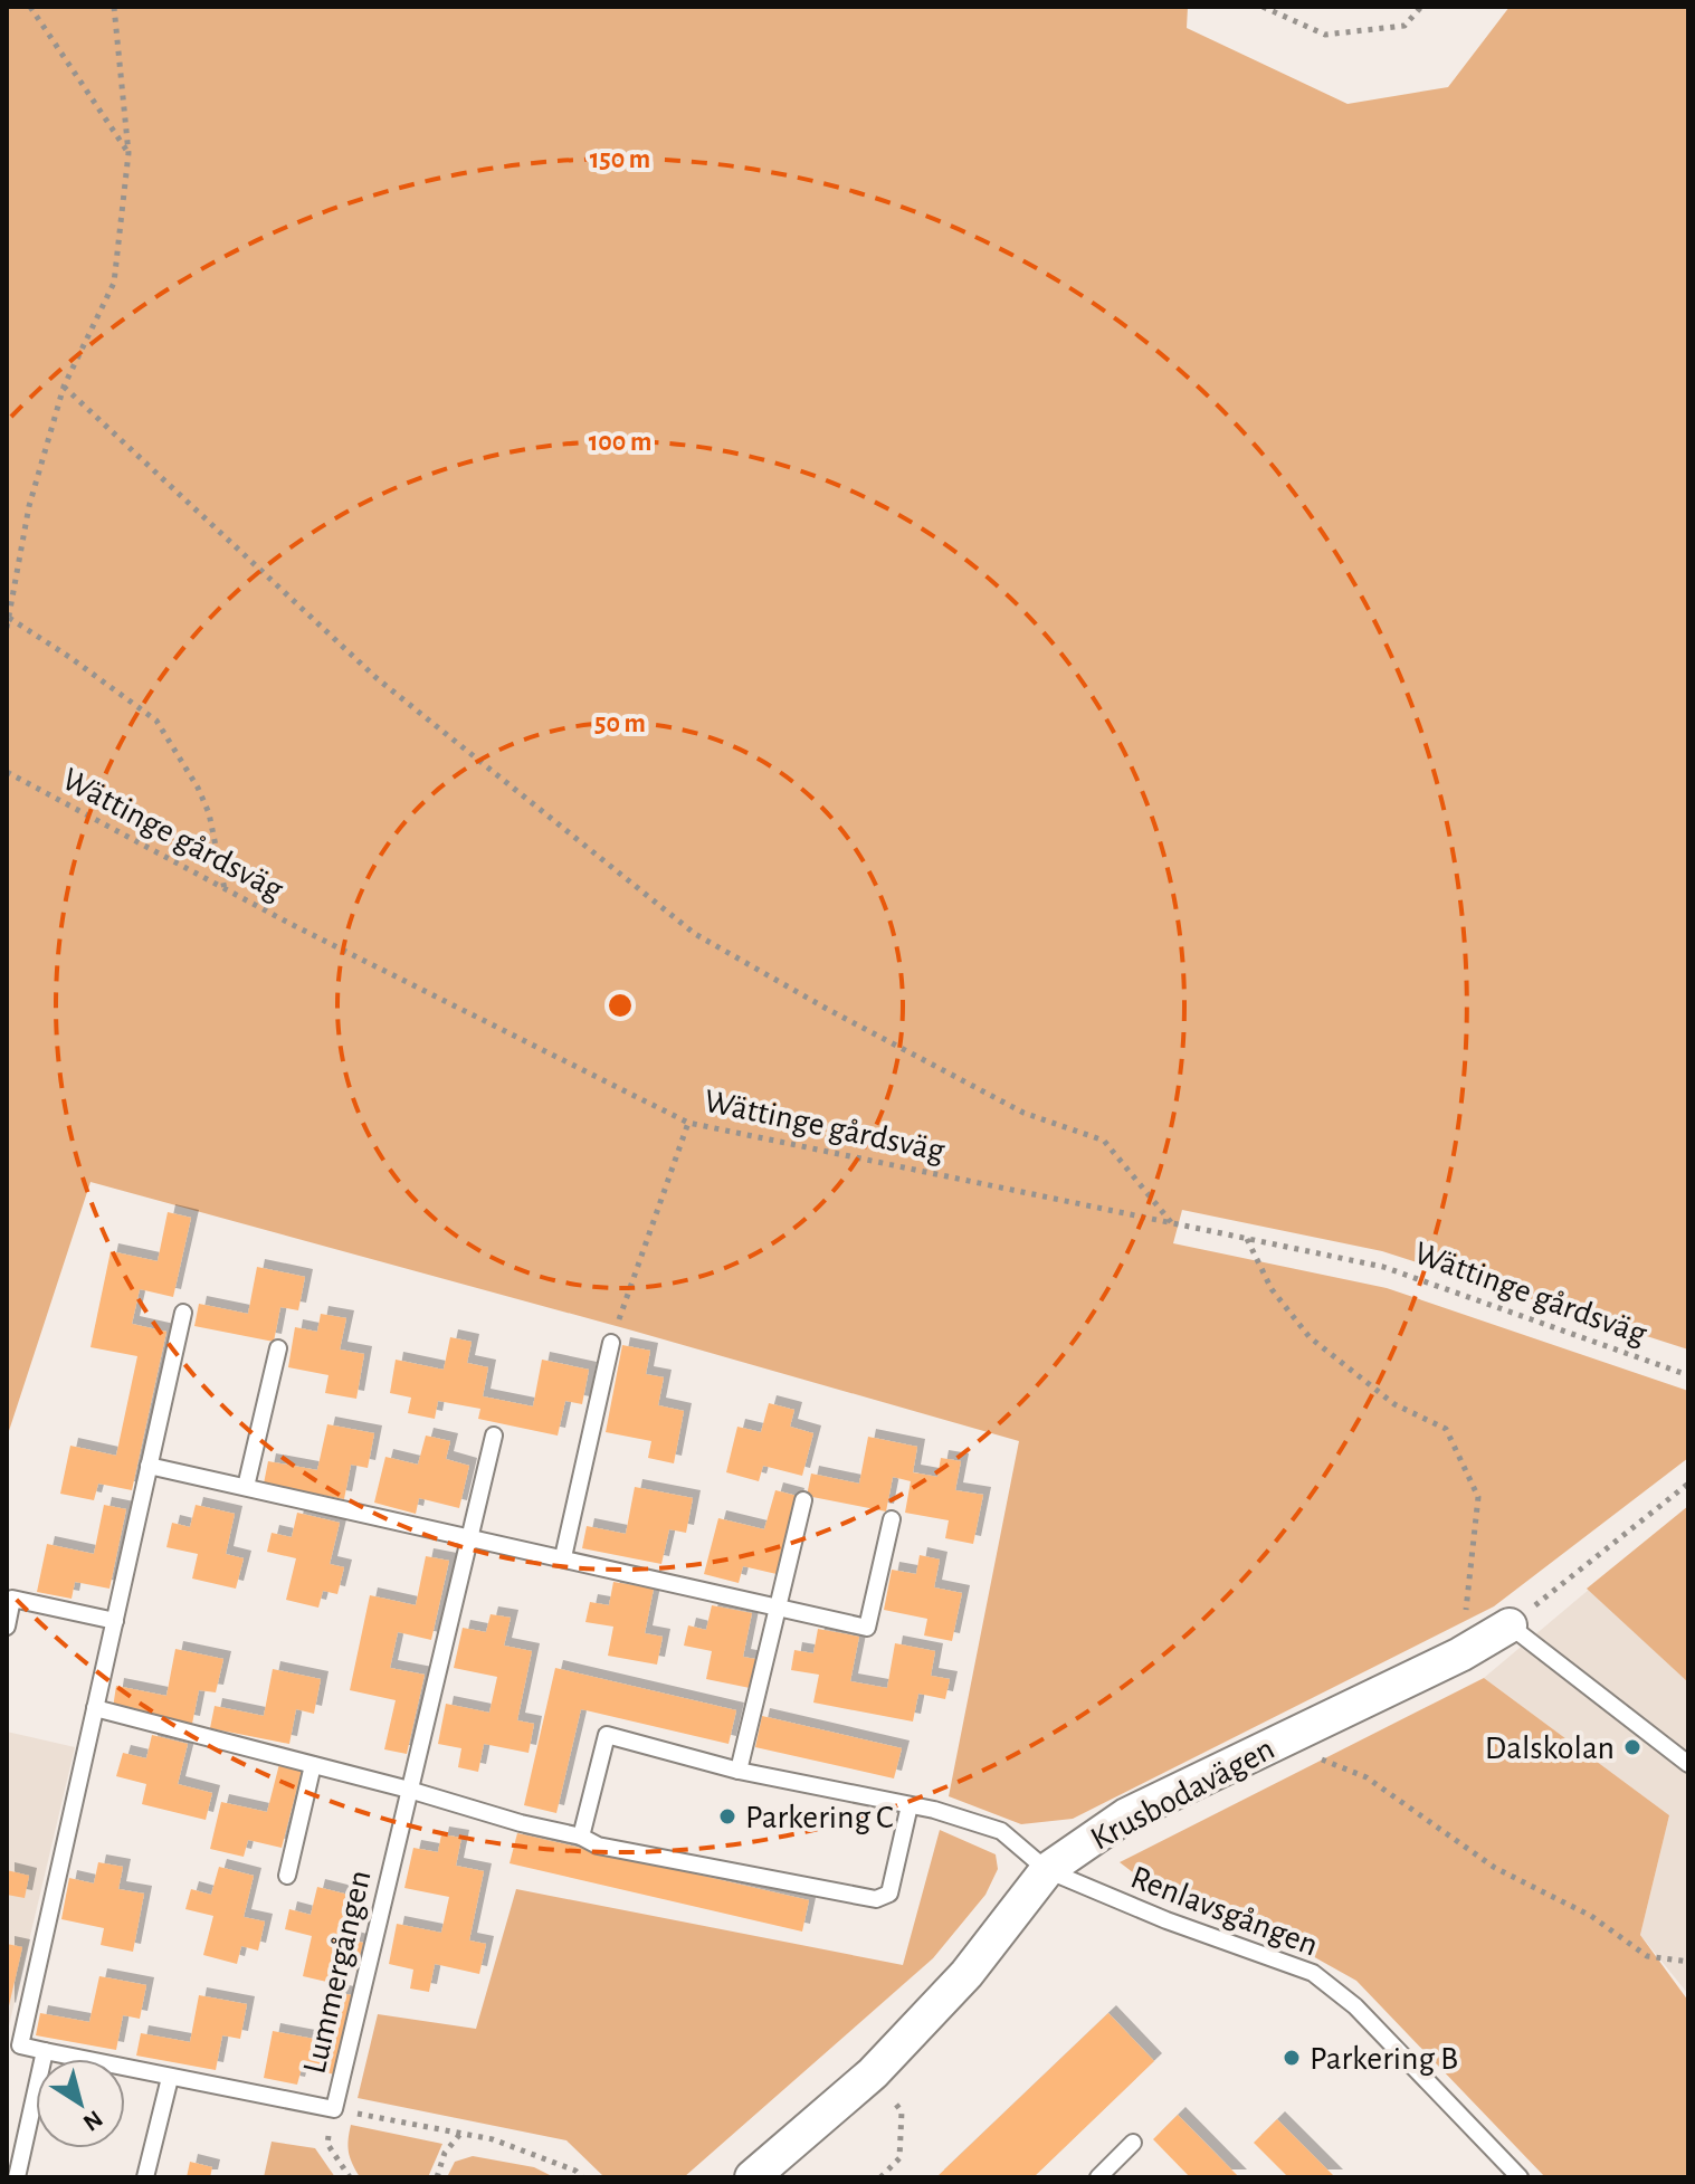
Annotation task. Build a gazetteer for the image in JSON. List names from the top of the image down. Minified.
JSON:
{"streets":{"street":["Krusbodavägen"],"lane":["Renlavsgången","Lummergången"],"path":["Wättinge gårdsväg"]},"crossings":[["Krusbodavägen","Renlavsgången"]],"places":["Dalskolan","Parkering C","Parkering B"],"north":"bottom right","rings":["150 m","100 m","50 m"]}
